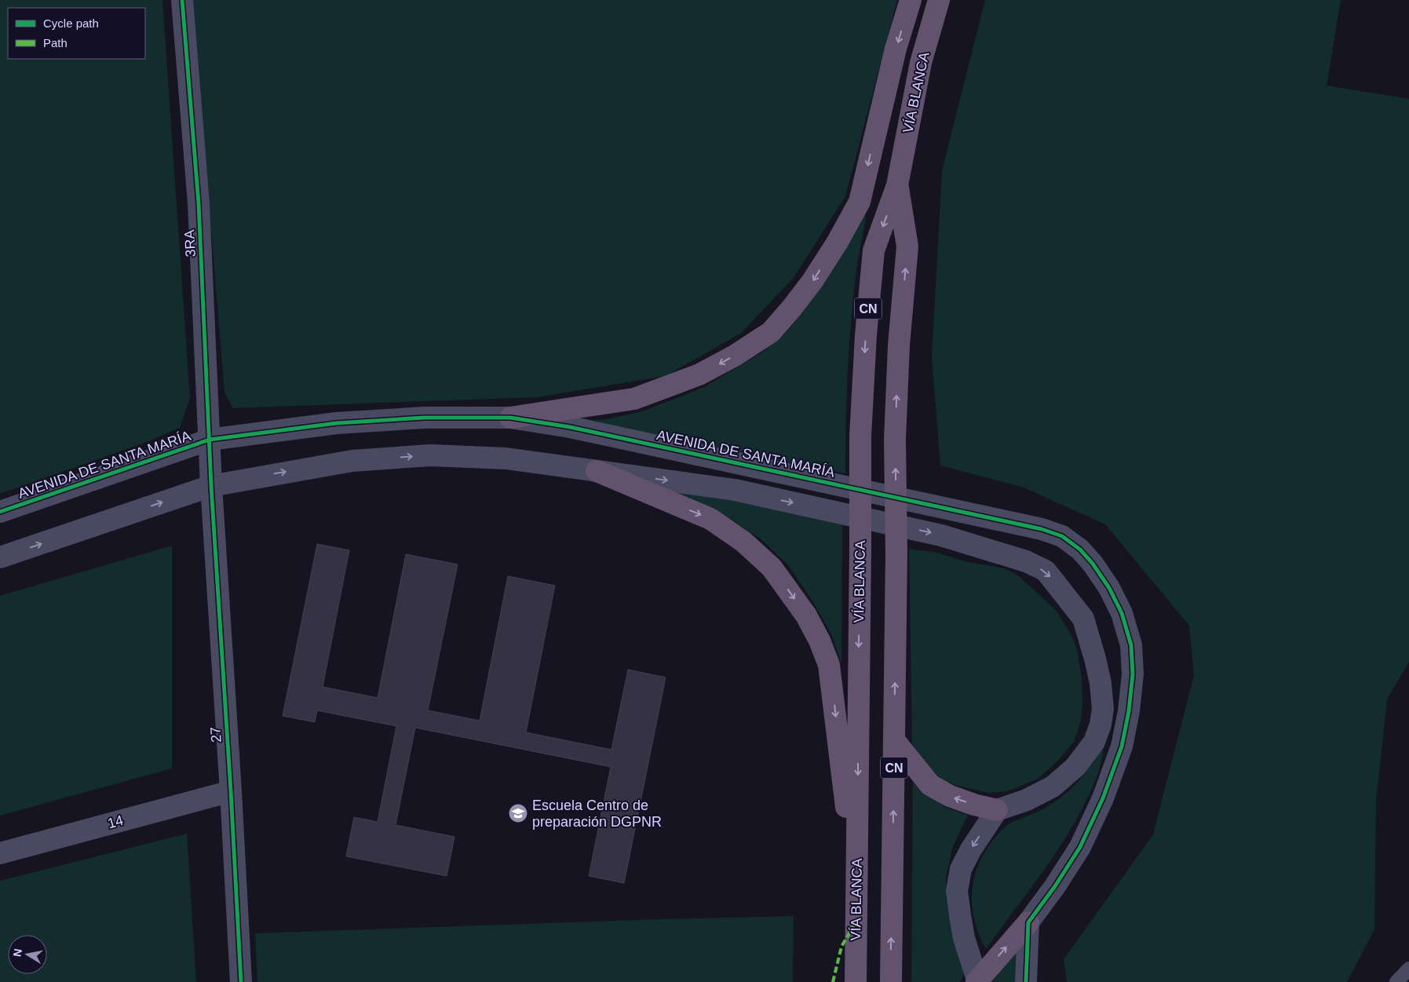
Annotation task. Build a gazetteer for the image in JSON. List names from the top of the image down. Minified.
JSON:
{"streets":{"highway":["VÍA BLANCA","CN"],"street":["3RA","AVENIDA DE SANTA MARÍA","27","14"]},"crossings":[["3RA","AVENIDA DE SANTA MARÍA"],["3RA","27"],["27","14"]],"places":{"school or university":["Escuela Centro de preparación DGPNR"]},"legend":["Cycle path","Path"],"north":"left"}
